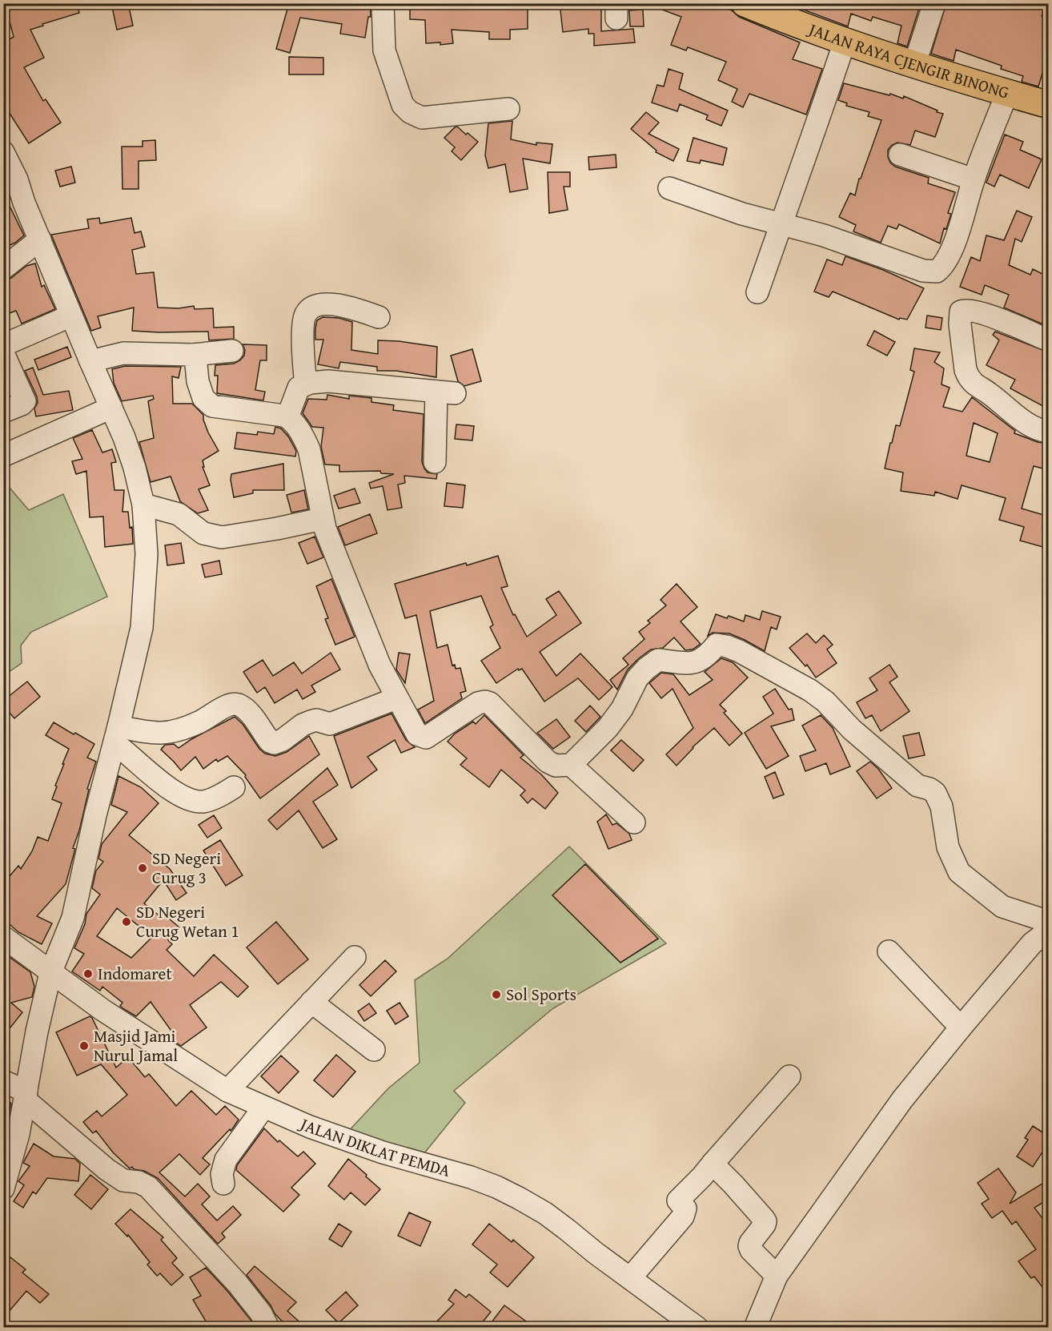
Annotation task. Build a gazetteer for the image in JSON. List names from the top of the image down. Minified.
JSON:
{"streets":{"main road":["JALAN RAYA CJENGIR BINONG"],"street":["JALAN DIKLAT PEMDA"]},"places":["SD Negeri Curug 3","SD Negeri Curug Wetan 1","Indomaret","Sol Sports","Masjid Jami Nurul Jamal"]}
